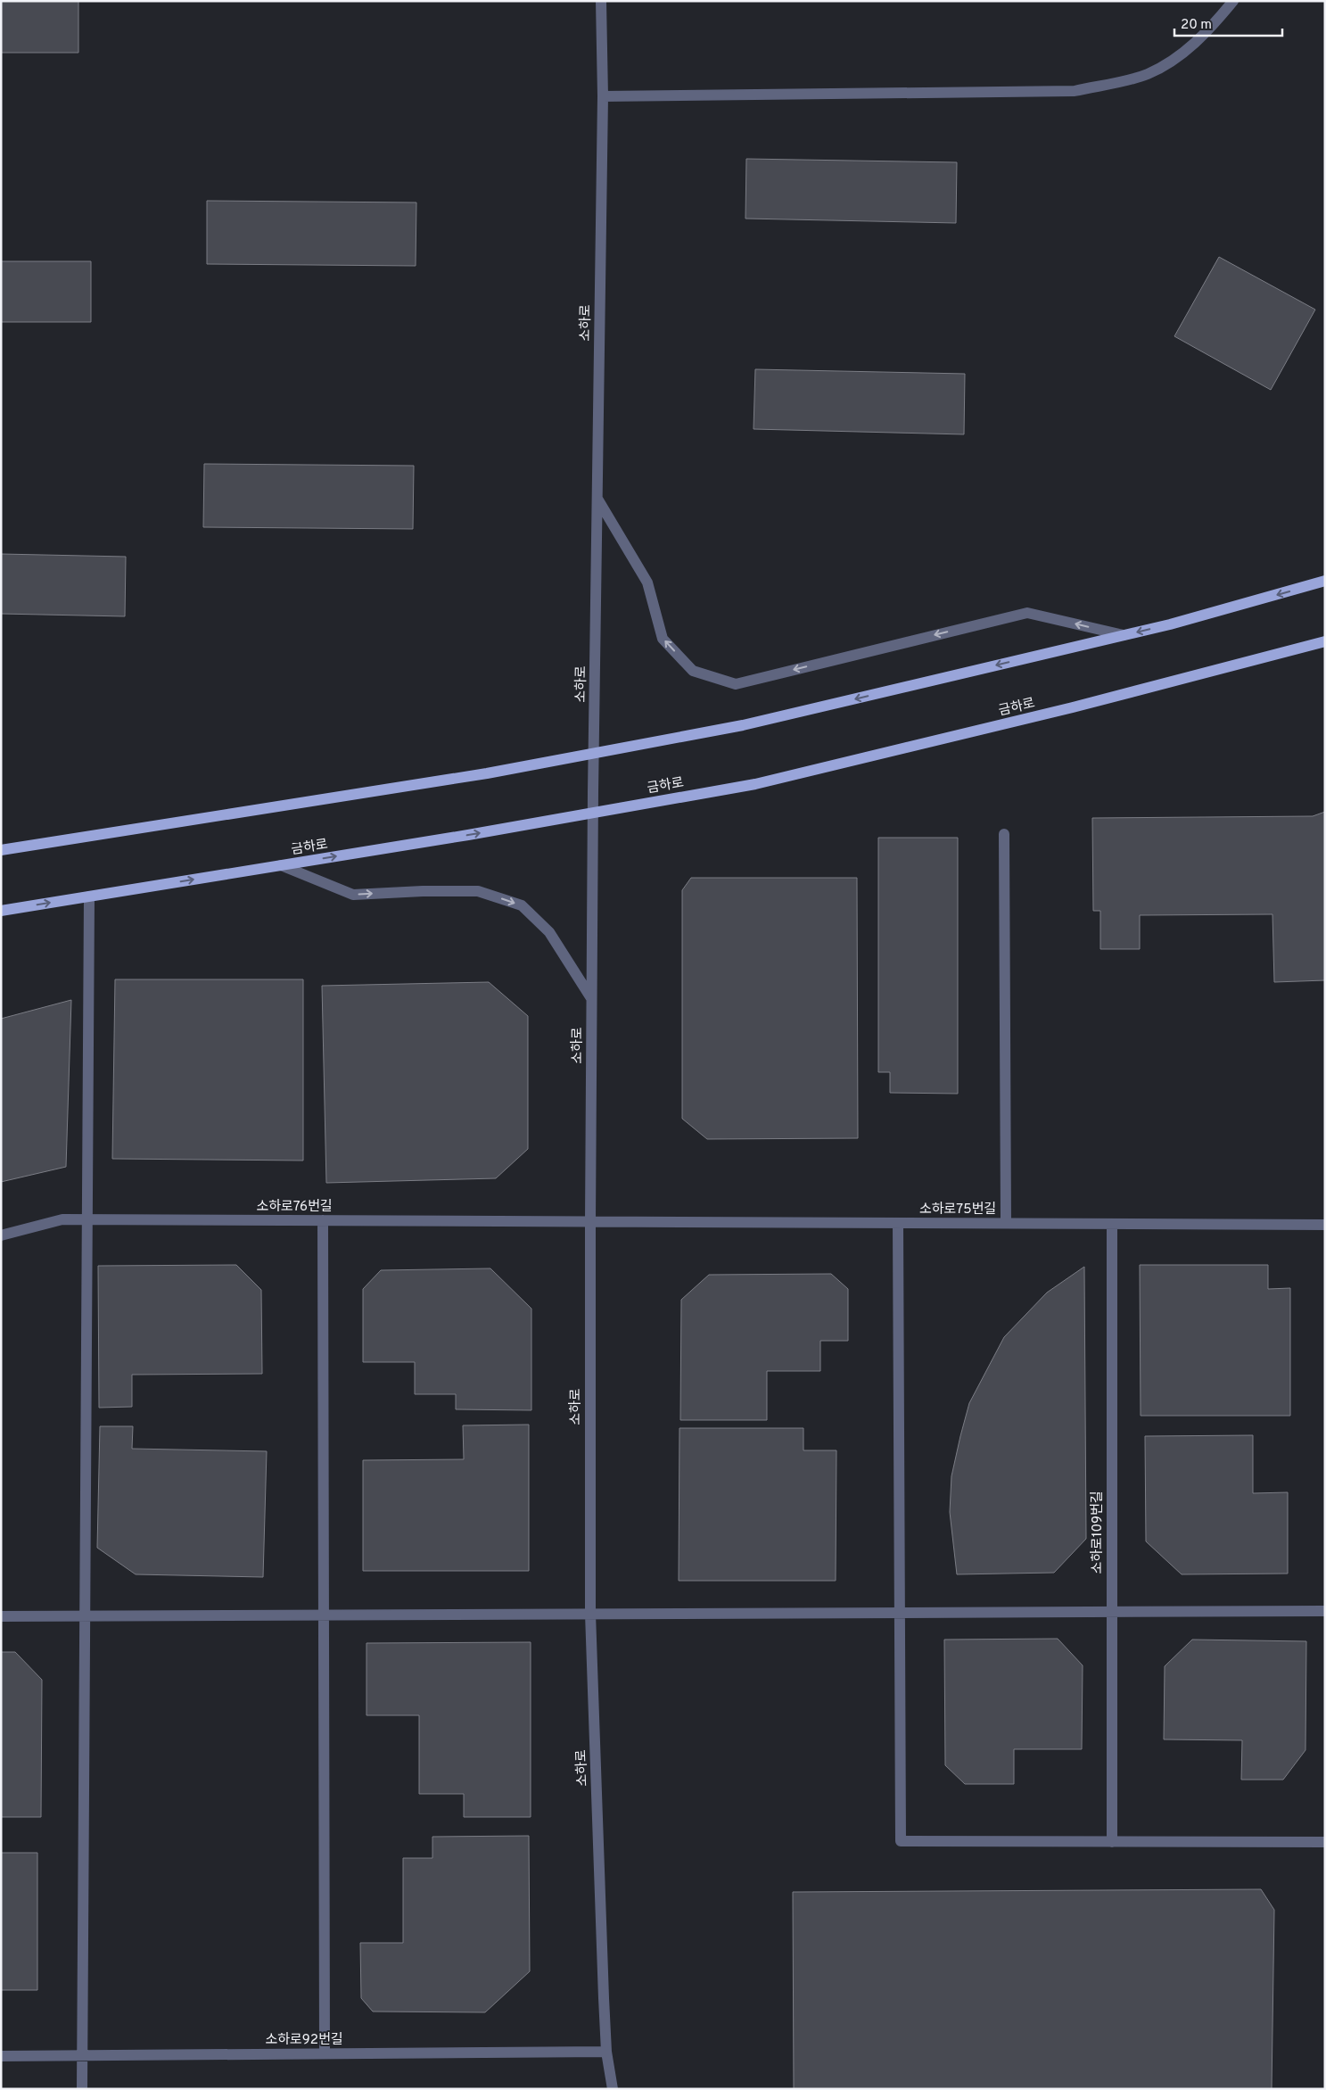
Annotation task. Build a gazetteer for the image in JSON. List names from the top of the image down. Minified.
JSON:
{"streets":{"main road":["금하로"],"street":["소하로","소하로76번길","소하로75번길","소하로109번길","소하로92번길"]},"crossings":[["소하로","금하로"],["소하로","소하로76번길"],["소하로","소하로75번길"],["소하로","소하로92번길"],["소하로76번길","소하로75번길"],["소하로75번길","소하로109번길"]],"scale_bar":"20 m"}
